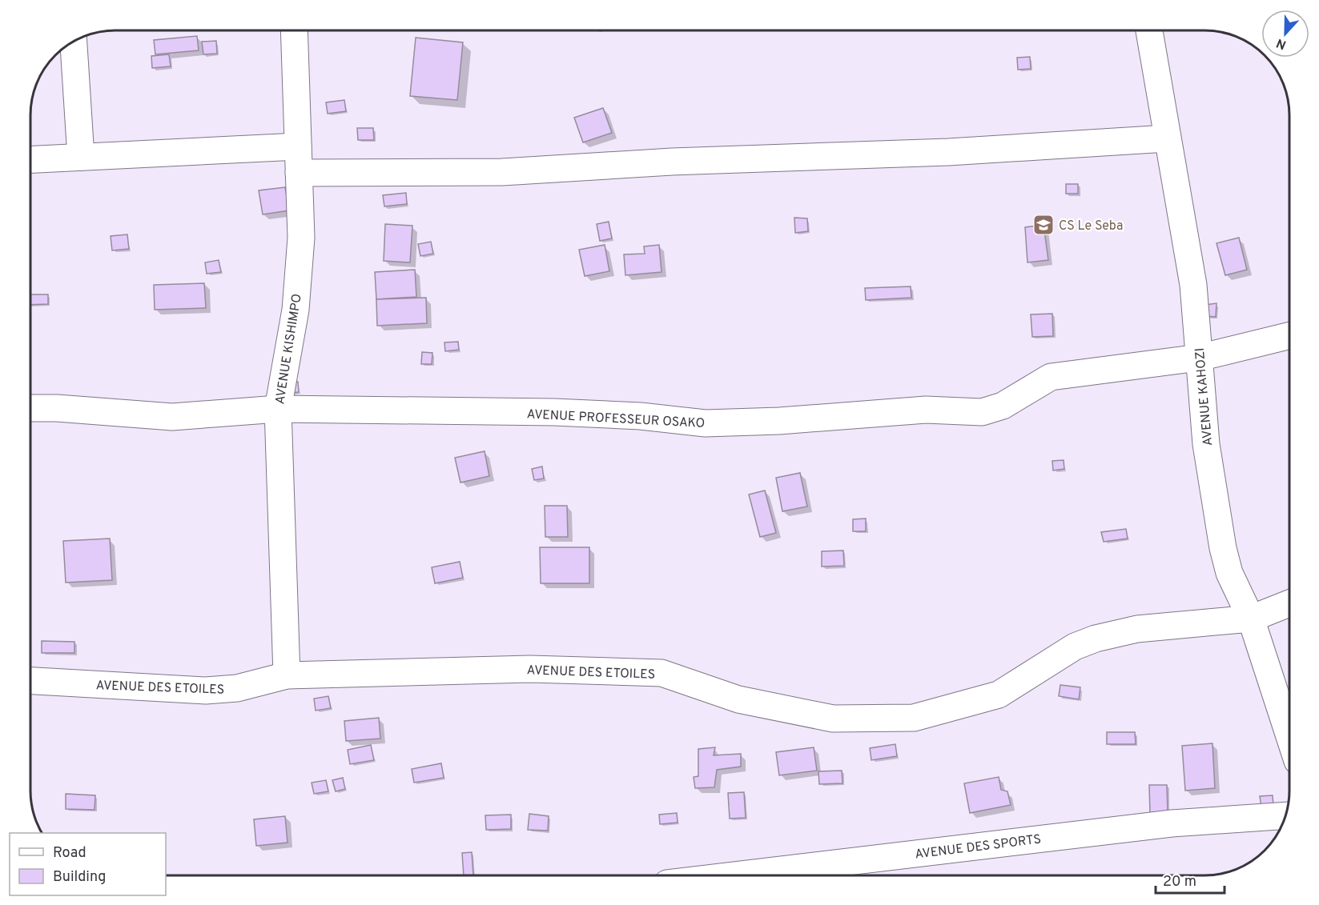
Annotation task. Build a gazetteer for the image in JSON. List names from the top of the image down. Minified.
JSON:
{"streets":{"street":["AVENUE KISHIMPO","AVENUE KAHOZI","AVENUE PROFESSEUR OSAKO","AVENUE DES ETOILES","AVENUE DES SPORTS"]},"crossings":[["AVENUE KISHIMPO","AVENUE PROFESSEUR OSAKO"],["AVENUE KISHIMPO","AVENUE DES ETOILES"],["AVENUE KAHOZI","AVENUE PROFESSEUR OSAKO"],["AVENUE KAHOZI","AVENUE DES ETOILES"]],"places":{"school or university":["CS Le Seba"]},"legend":["Road","Building"],"scale_bar":"20 m","north":"bottom"}
